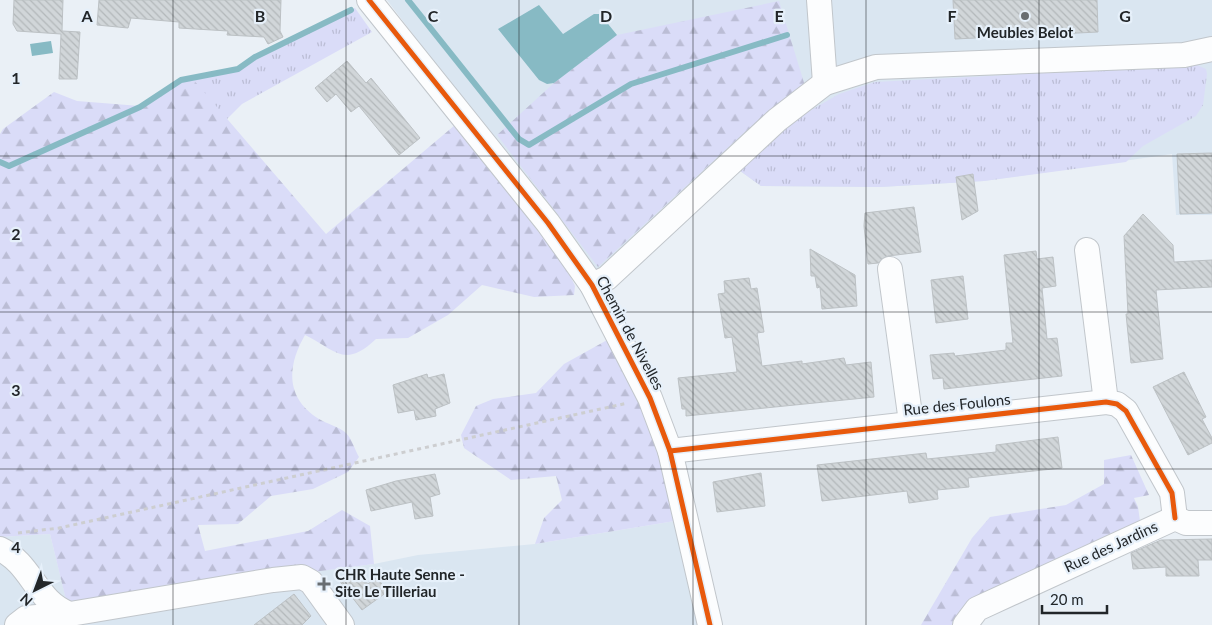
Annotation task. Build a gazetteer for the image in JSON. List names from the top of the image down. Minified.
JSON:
{"streets":{"street":["Chemin de Nivelles","Rue des Foulons","Rue des Jardins"]},"crossings":[["Chemin de Nivelles","Rue des Foulons"]],"places":{"other":["Meubles Belot"],"health":["CHR Haute Senne - Site Le Tilleriau"]},"scale_bar":"20 m","north":"bottom left","grid":{"columns":["A","B","C","D","E","F","G"],"rows":["1","2","3","4"]}}
